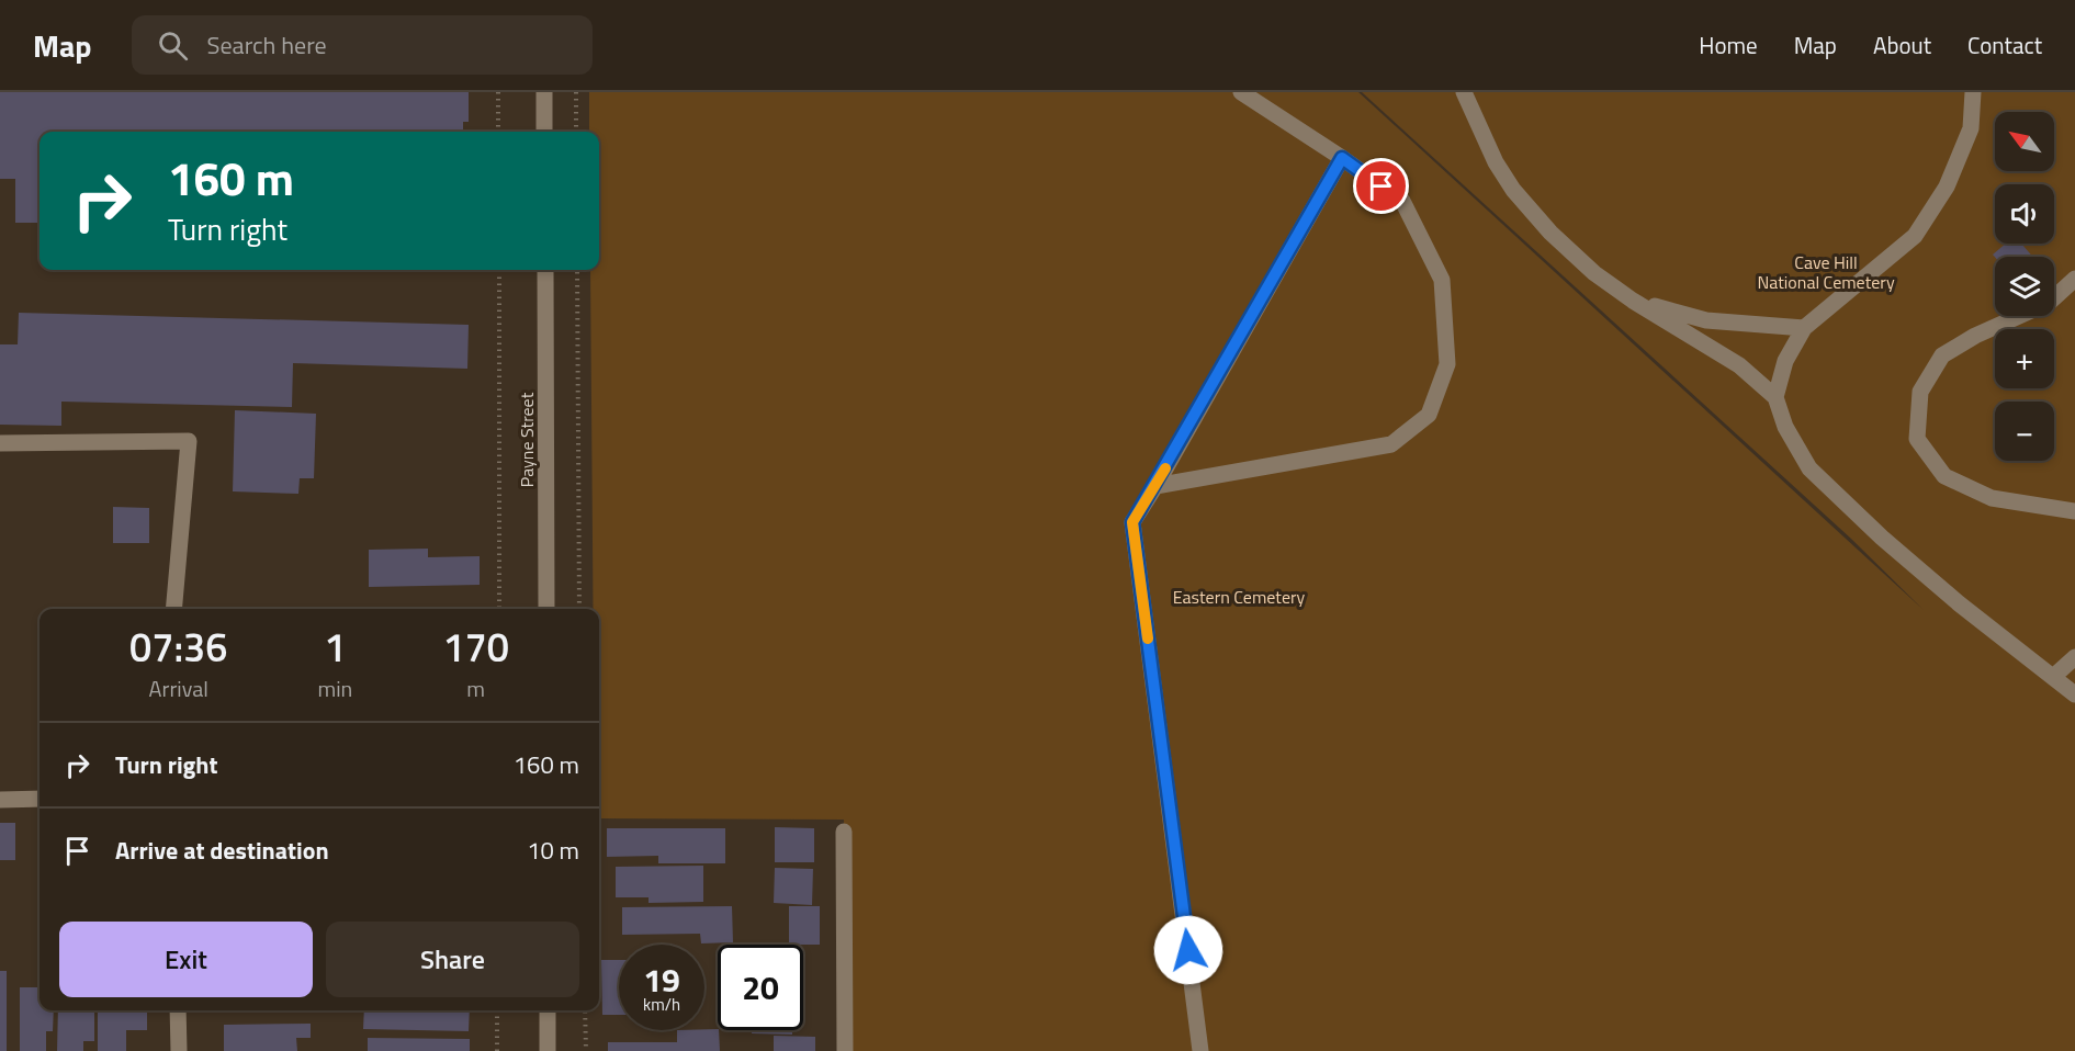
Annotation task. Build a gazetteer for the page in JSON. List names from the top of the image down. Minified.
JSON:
{"streets":{"street":["Payne Street"]},"parks":["Cave Hill National Cemetery","Eastern Cemetery"],"north":"top left","page":{"header":"Map","search":"Search here","nav":["Home","Map","About","Contact"],"map_buttons":["+","−"],"turn":["160 m","Turn right"],"eta":["07:36","Arrival","1","min","170","m"],"list":[{"name":"Turn right","value":"160 m"},{"name":"Arrive at destination","value":"10 m"}],"buttons":["Exit","Share"],"speed":"19 km/h","limit":"20"}}
